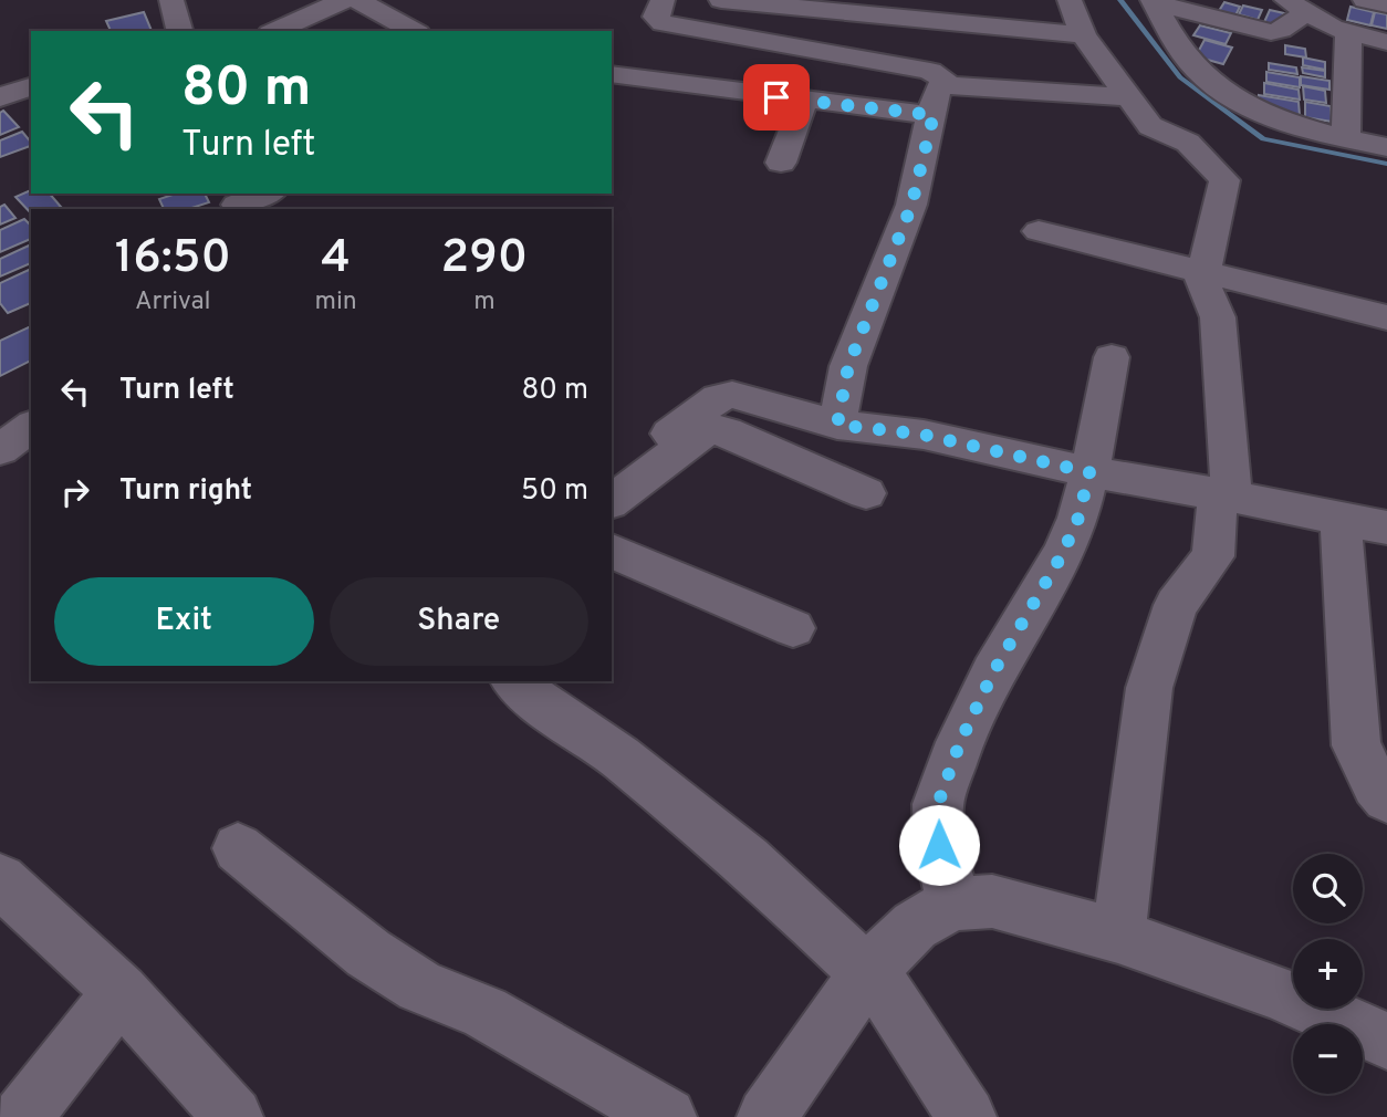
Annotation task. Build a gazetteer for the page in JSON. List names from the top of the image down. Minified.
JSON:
{"page":{"turn":["80 m","Turn left"],"eta":["16:50","Arrival","4","min","290","m"],"list":[{"name":"Turn left","value":"80 m"},{"name":"Turn right","value":"50 m"}],"buttons":["Exit","Share"],"map_buttons":["+","−"]}}
